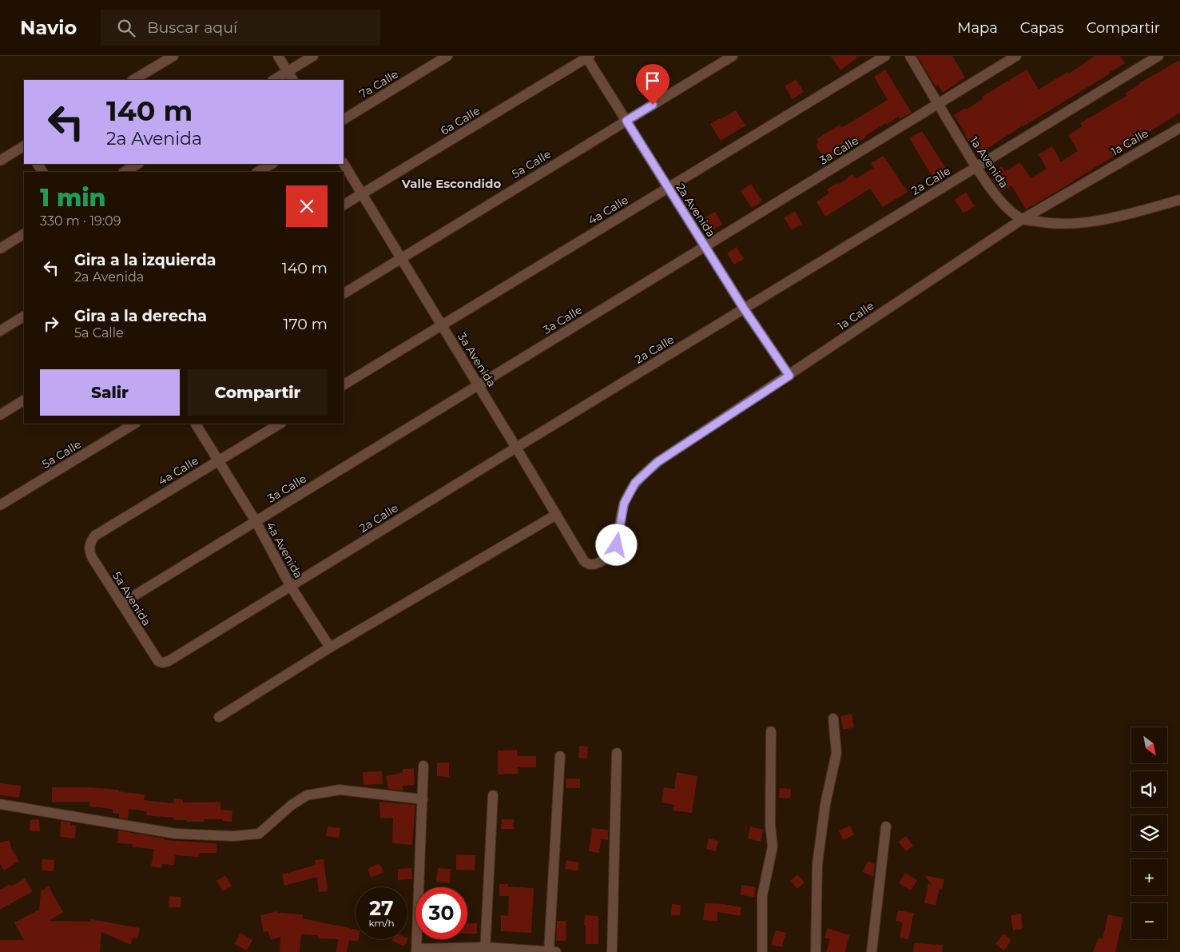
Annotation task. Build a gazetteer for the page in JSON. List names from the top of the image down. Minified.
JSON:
{"streets":{"street":["7a Calle","6a Calle","1a Calle","3a Calle","1a Avenida","5a Calle","2a Calle","4a Calle","2a Avenida","3a Avenida","4a Avenida","5a Avenida"]},"crossings":[["6a Calle","2a Avenida"],["6a Calle","3a Avenida"],["1a Calle","1a Avenida"],["1a Calle","2a Avenida"],["1a Calle","3a Avenida"],["3a Calle","1a Avenida"],["3a Calle","2a Avenida"],["3a Calle","3a Avenida"],["3a Calle","4a Avenida"],["3a Calle","5a Avenida"],["1a Avenida","2a Calle"],["5a Calle","2a Avenida"],["5a Calle","3a Avenida"],["2a Calle","2a Avenida"],["2a Calle","3a Avenida"],["2a Calle","4a Avenida"],["2a Calle","5a Avenida"],["4a Calle","2a Avenida"],["4a Calle","3a Avenida"],["4a Calle","4a Avenida"],["4a Calle","5a Avenida"]],"districts":["Valle Escondido"],"north":"bottom right","page":{"header":"Navio","search":"Buscar aquí","nav":["Mapa","Capas","Compartir"],"turn":["140 m","2a Avenida"],"heading":["1 min","330 m · 19:09"],"list":[{"name":"Gira a la izquierda","note":"2a Avenida","value":"140 m"},{"name":"Gira a la derecha","note":"5a Calle","value":"170 m"}],"buttons":["Salir","Compartir"],"map_buttons":["+","−"],"speed":"27 km/h","limit":"30"}}
